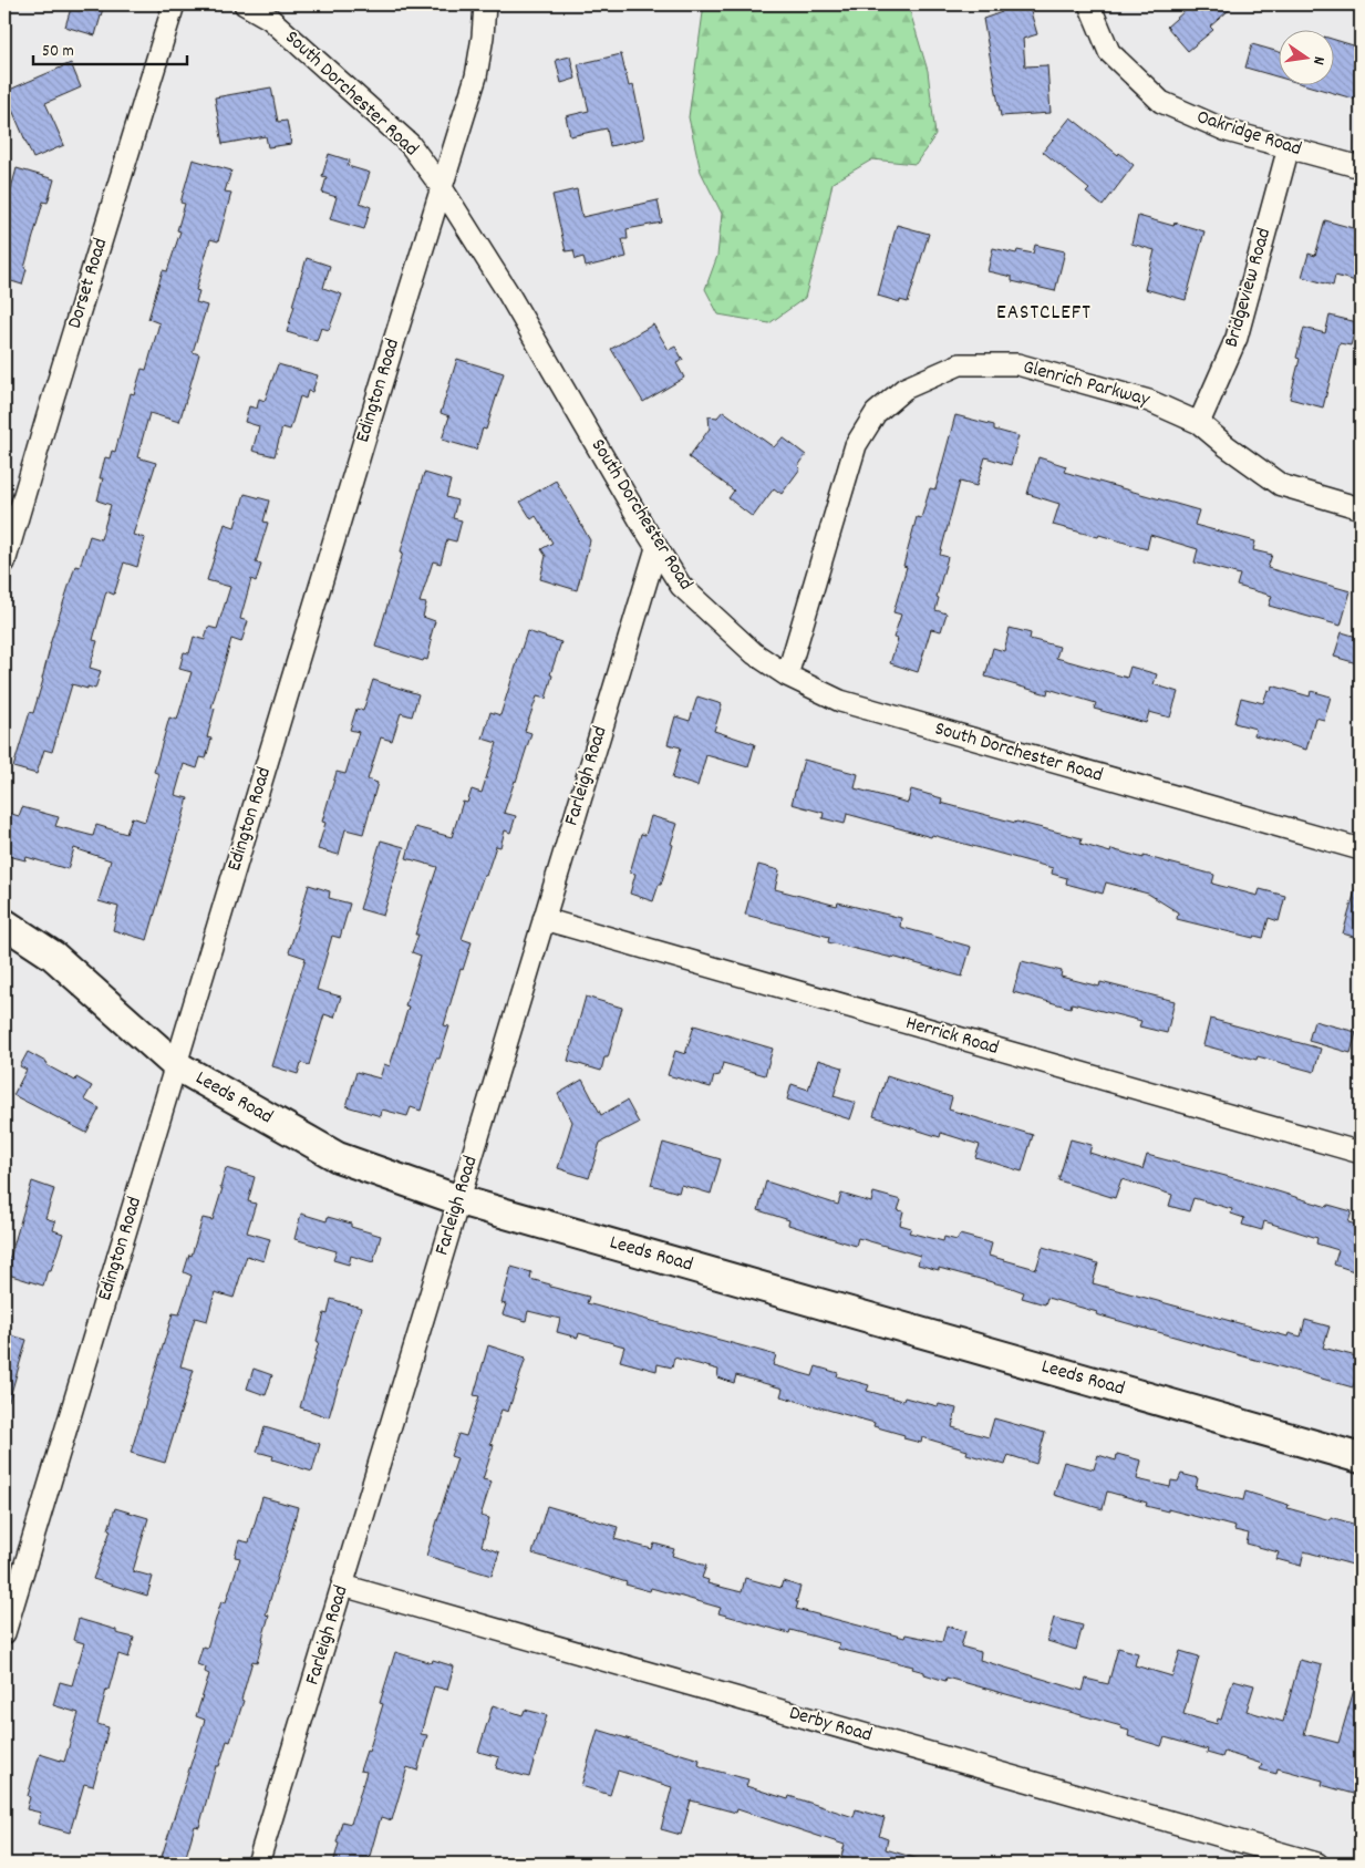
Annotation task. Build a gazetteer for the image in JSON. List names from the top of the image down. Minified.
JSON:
{"streets":{"street":["South Dorchester Road","Oakridge Road","Dorset Road","Bridgeview Road","Glenrich Parkway","Edington Road","Farleigh Road","Herrick Road","Leeds Road","Derby Road"]},"crossings":[["South Dorchester Road","Glenrich Parkway"],["South Dorchester Road","Edington Road"],["South Dorchester Road","Farleigh Road"],["Oakridge Road","Bridgeview Road"],["Bridgeview Road","Glenrich Parkway"],["Edington Road","Leeds Road"],["Farleigh Road","Herrick Road"],["Farleigh Road","Leeds Road"],["Farleigh Road","Derby Road"]],"districts":["EASTCLEFT"],"scale_bar":"50 m","north":"right"}
